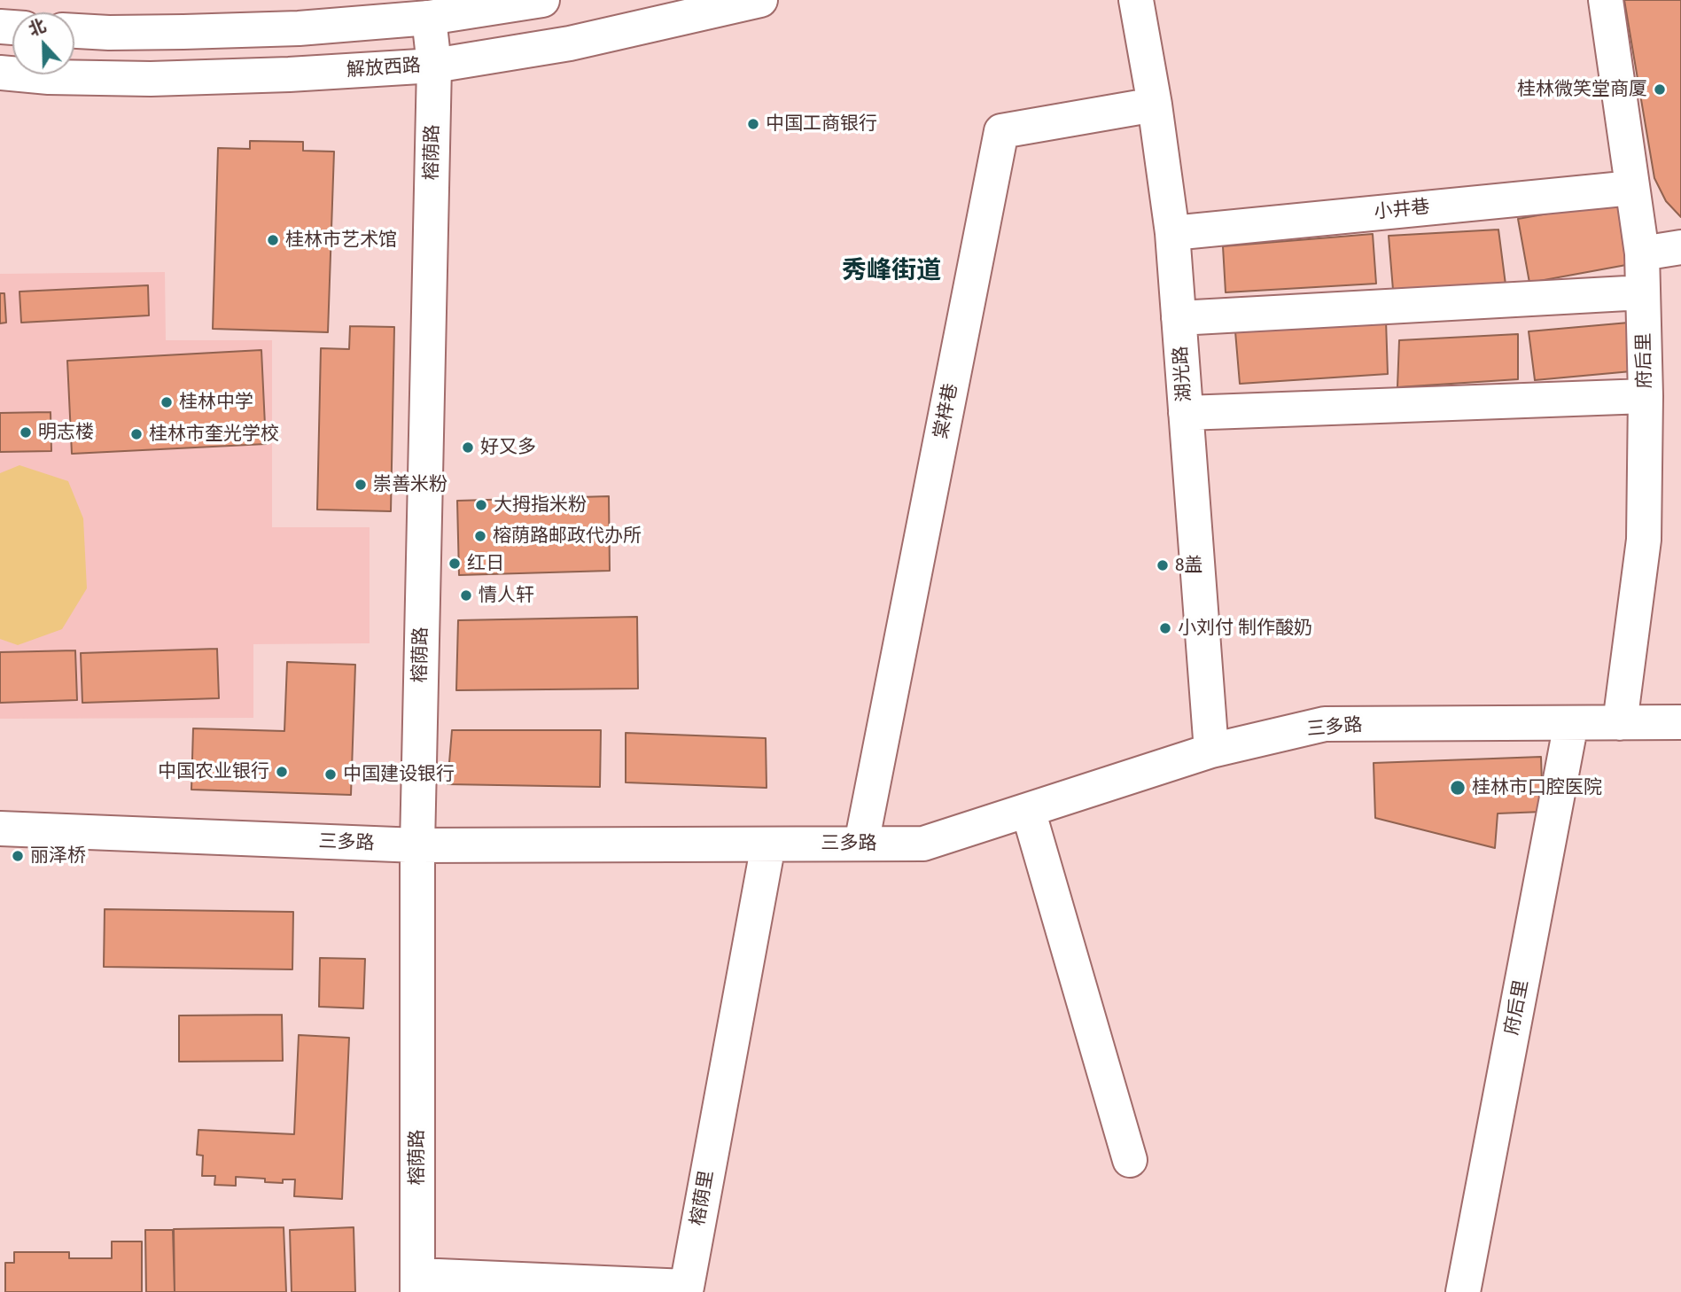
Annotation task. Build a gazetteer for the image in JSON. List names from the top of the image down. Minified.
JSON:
{"streets":{"street":["解放西路","榕荫路","小井巷","府后里","湖光路","棠梓巷","三多路","榕荫里"]},"crossings":[["解放西路","榕荫路"],["榕荫路","三多路"],["榕荫路","榕荫里"],["小井巷","府后里"],["小井巷","湖光路"],["府后里","三多路"],["湖光路","棠梓巷"],["湖光路","三多路"],["棠梓巷","三多路"],["三多路","榕荫里"]],"districts":["秀峰街道"],"places":["桂林微笑堂商厦","中国工商银行","桂林市艺术馆","桂林中学","明志楼","桂林市奎光学校","好又多","崇善米粉","大拇指米粉","榕荫路邮政代办所","红日","8盖","情人轩","小刘付 制作酸奶","中国农业银行","中国建设银行","桂林市口腔医院","丽泽桥"],"north":"top"}
